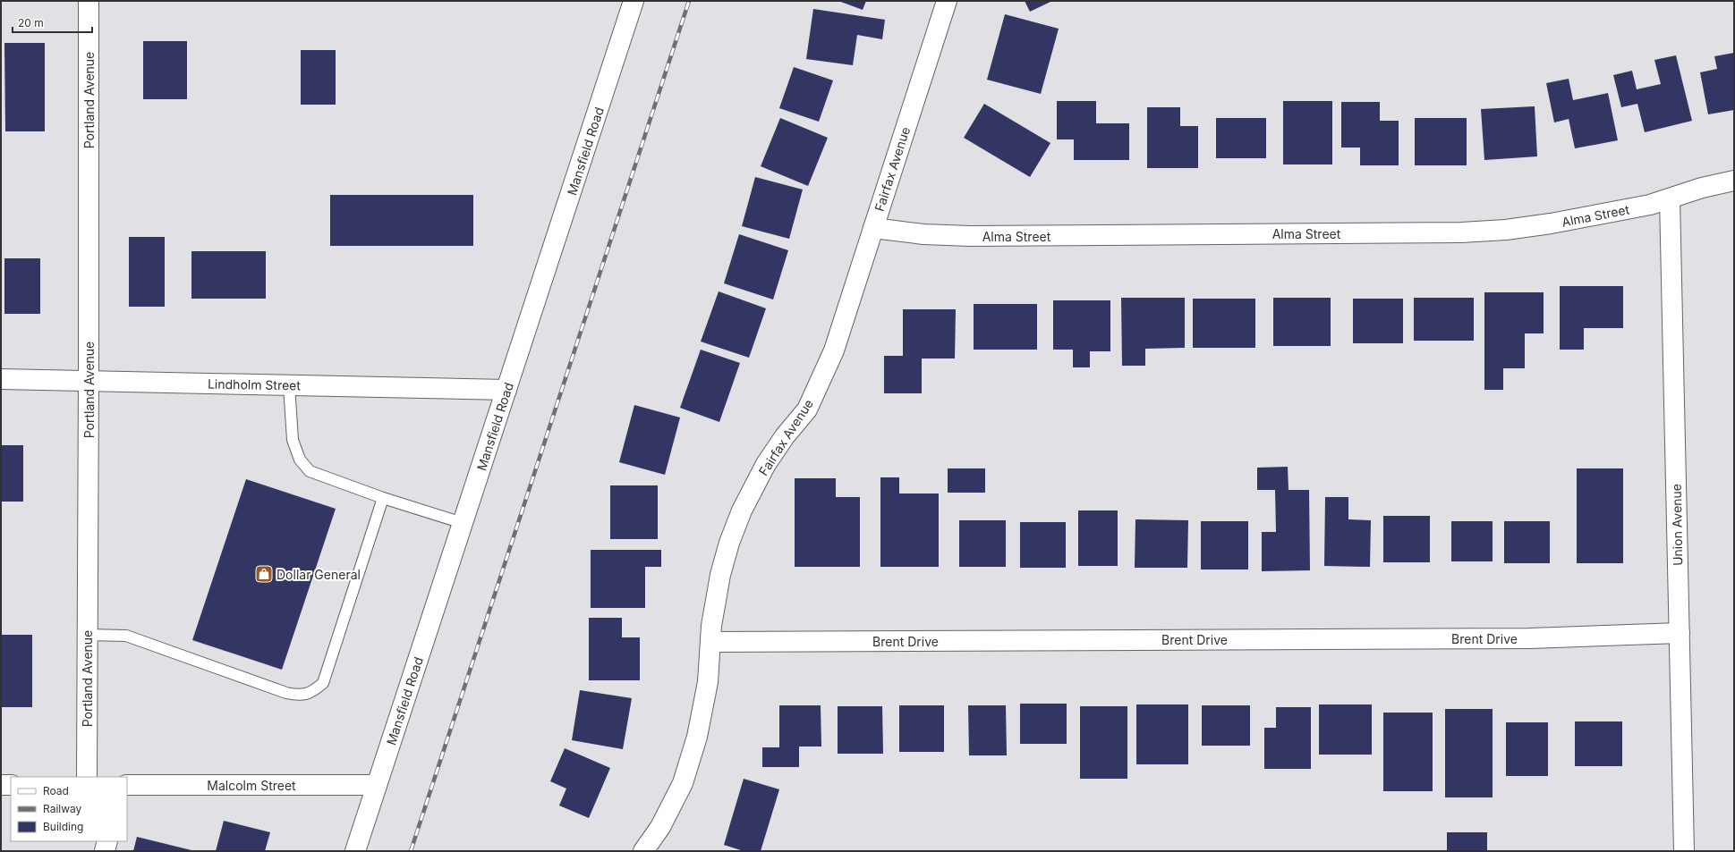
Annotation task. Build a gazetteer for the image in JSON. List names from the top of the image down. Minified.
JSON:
{"streets":{"street":["Portland Avenue","Mansfield Road","Fairfax Avenue","Alma Street","Lindholm Street","Union Avenue","Brent Drive","Malcolm Street"]},"crossings":[["Portland Avenue","Lindholm Street"],["Mansfield Road","Lindholm Street"],["Mansfield Road","Malcolm Street"],["Fairfax Avenue","Alma Street"],["Fairfax Avenue","Brent Drive"],["Alma Street","Union Avenue"],["Union Avenue","Brent Drive"]],"places":{"shop":["Dollar General"]},"legend":["Road","Railway","Building"],"scale_bar":"20 m"}
